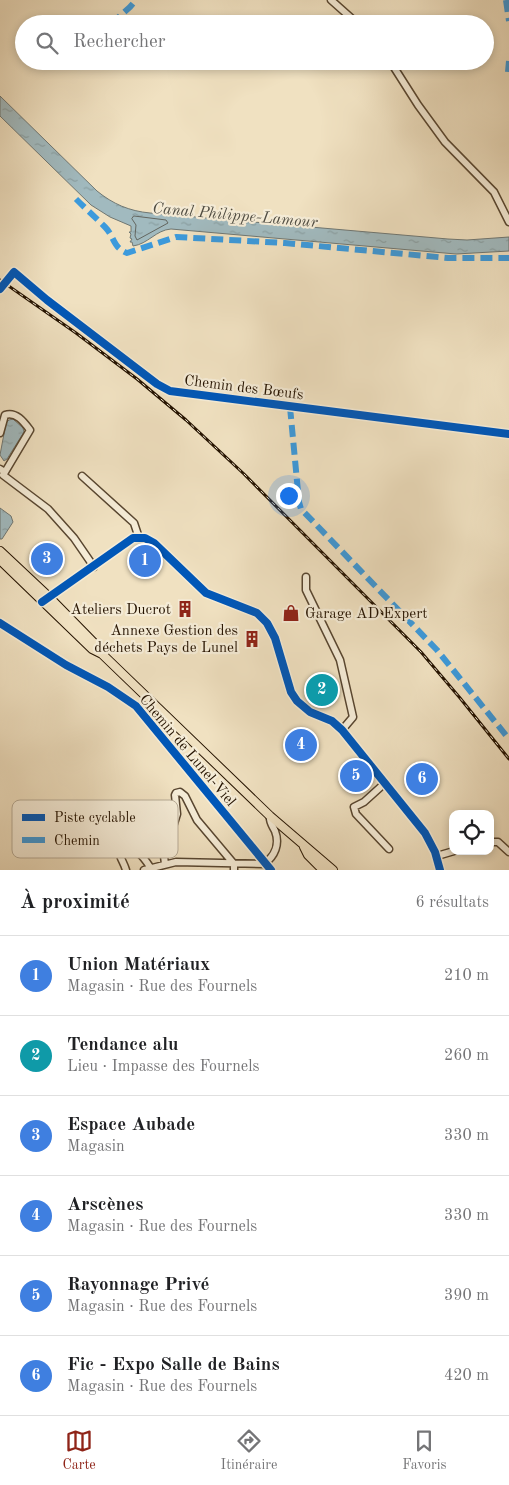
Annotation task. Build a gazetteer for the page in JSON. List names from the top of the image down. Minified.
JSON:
{"streets":{"street":["Chemin des Bœufs","Chemin de Lunel-Viel"]},"water":["Canal Philippe-Lamour"],"places":{"building":["Ateliers Ducrot","Annexe Gestion des déchets Pays de Lunel"],"shop":["Garage AD Expert"]},"legend":["Piste cyclable","Chemin"],"page":{"search":"Rechercher","pins":["3","1","2","4","5","6"],"heading":["À proximité","6 résultats"],"list":[{"mark":"1","name":"Union Matériaux","note":"Magasin · Rue des Fournels","value":"210 m"},{"mark":"2","name":"Tendance alu","note":"Lieu · Impasse des Fournels","value":"260 m"},{"mark":"3","name":"Espace Aubade","note":"Magasin","value":"330 m"},{"mark":"4","name":"Arscènes","note":"Magasin · Rue des Fournels","value":"330 m"},{"mark":"5","name":"Rayonnage Privé","note":"Magasin · Rue des Fournels","value":"390 m"},{"mark":"6","name":"Fic - Expo Salle de Bains","note":"Magasin · Rue des Fournels","value":"420 m"}],"nav":["Carte","Itinéraire","Favoris"]}}
